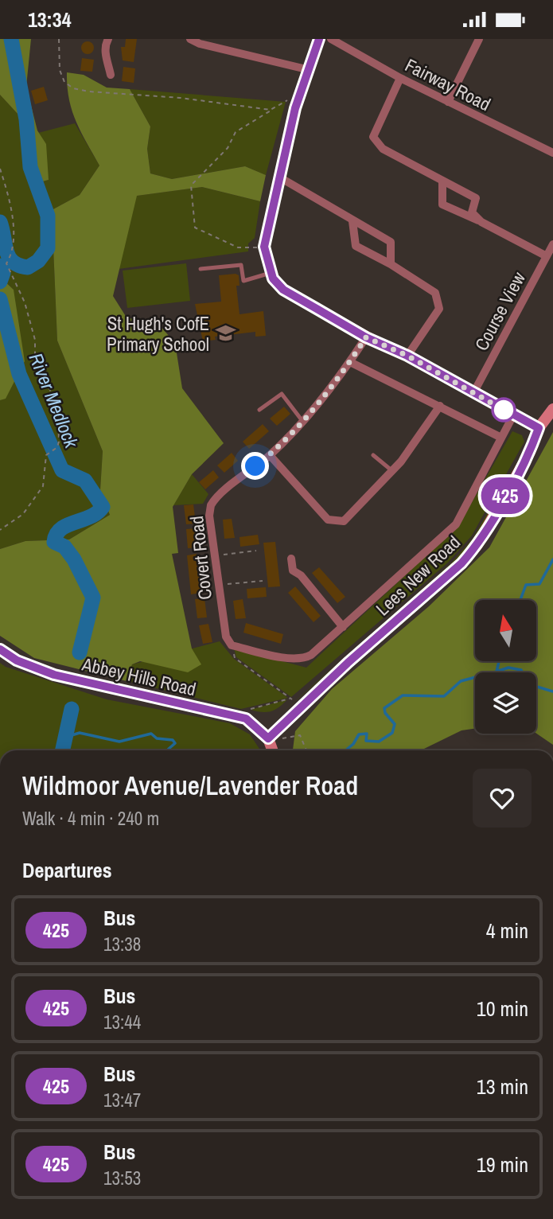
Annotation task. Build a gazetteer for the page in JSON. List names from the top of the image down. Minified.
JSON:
{"streets":{"street":["Fairway Road","Course View","Covert Road","Lees New Road","Abbey Hills Road"]},"crossings":[["Lees New Road","Abbey Hills Road"]],"water":["River Medlock"],"places":{"school or university":["St Hugh's CofE Primary School"]},"lines":["bus line 425"],"north":"top","page":{"status":"13:34","on_map":"425","heading":[["Wildmoor Avenue/Lavender Road","Walk · 4 min · 240 m"],"Departures"],"list":[{"mark":"425","name":"Bus","note":"13:38","value":"4 min"},{"mark":"425","name":"Bus","note":"13:44","value":"10 min"},{"mark":"425","name":"Bus","note":"13:47","value":"13 min"},{"mark":"425","name":"Bus","note":"13:53","value":"19 min"}]}}
